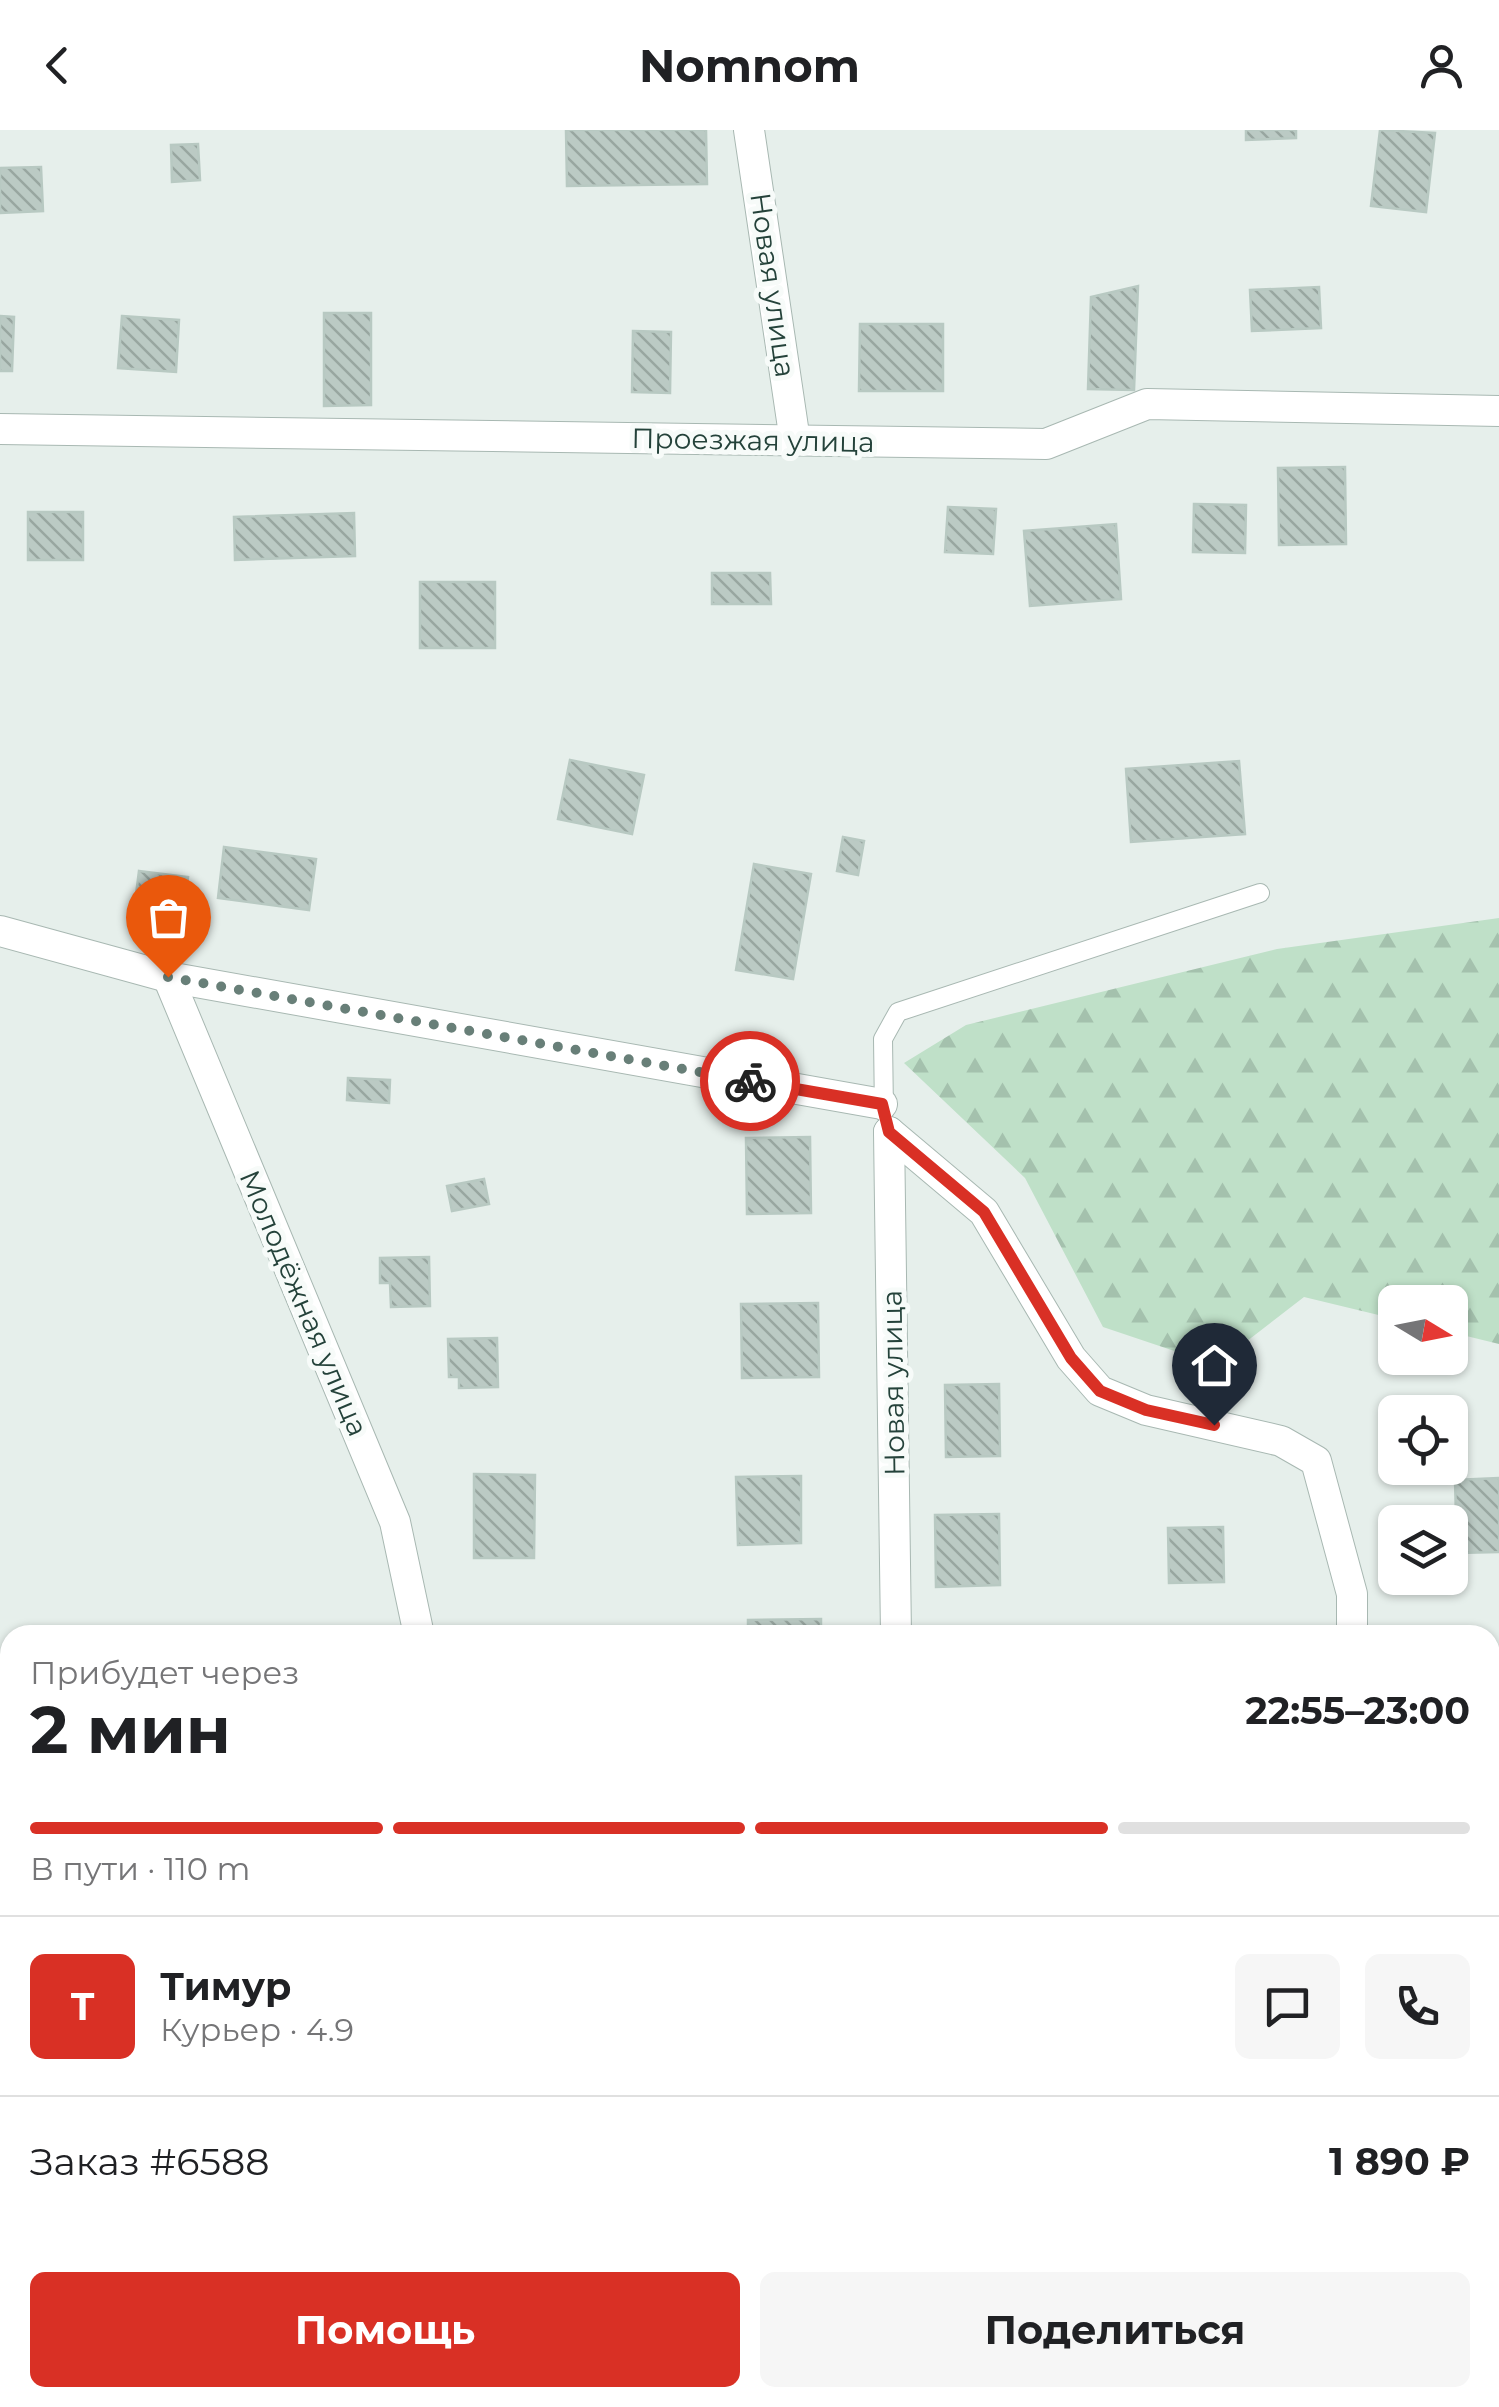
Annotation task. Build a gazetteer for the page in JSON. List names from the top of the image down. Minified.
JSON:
{"streets":{"street":["Новая улица","Проезжая улица","Молодёжная улица"]},"crossings":[["Новая улица","Проезжая улица"]],"north":"right","page":{"header":"Nomnom","heading":["2 мин","Прибудет через","22:55–23:00"],"panel":["Тимур","Курьер · 4.9","Заказ #6588","1 890 ₽"],"bar":"В пути · 110 m","round":"Т","buttons":["Помощь","Поделиться"]}}
